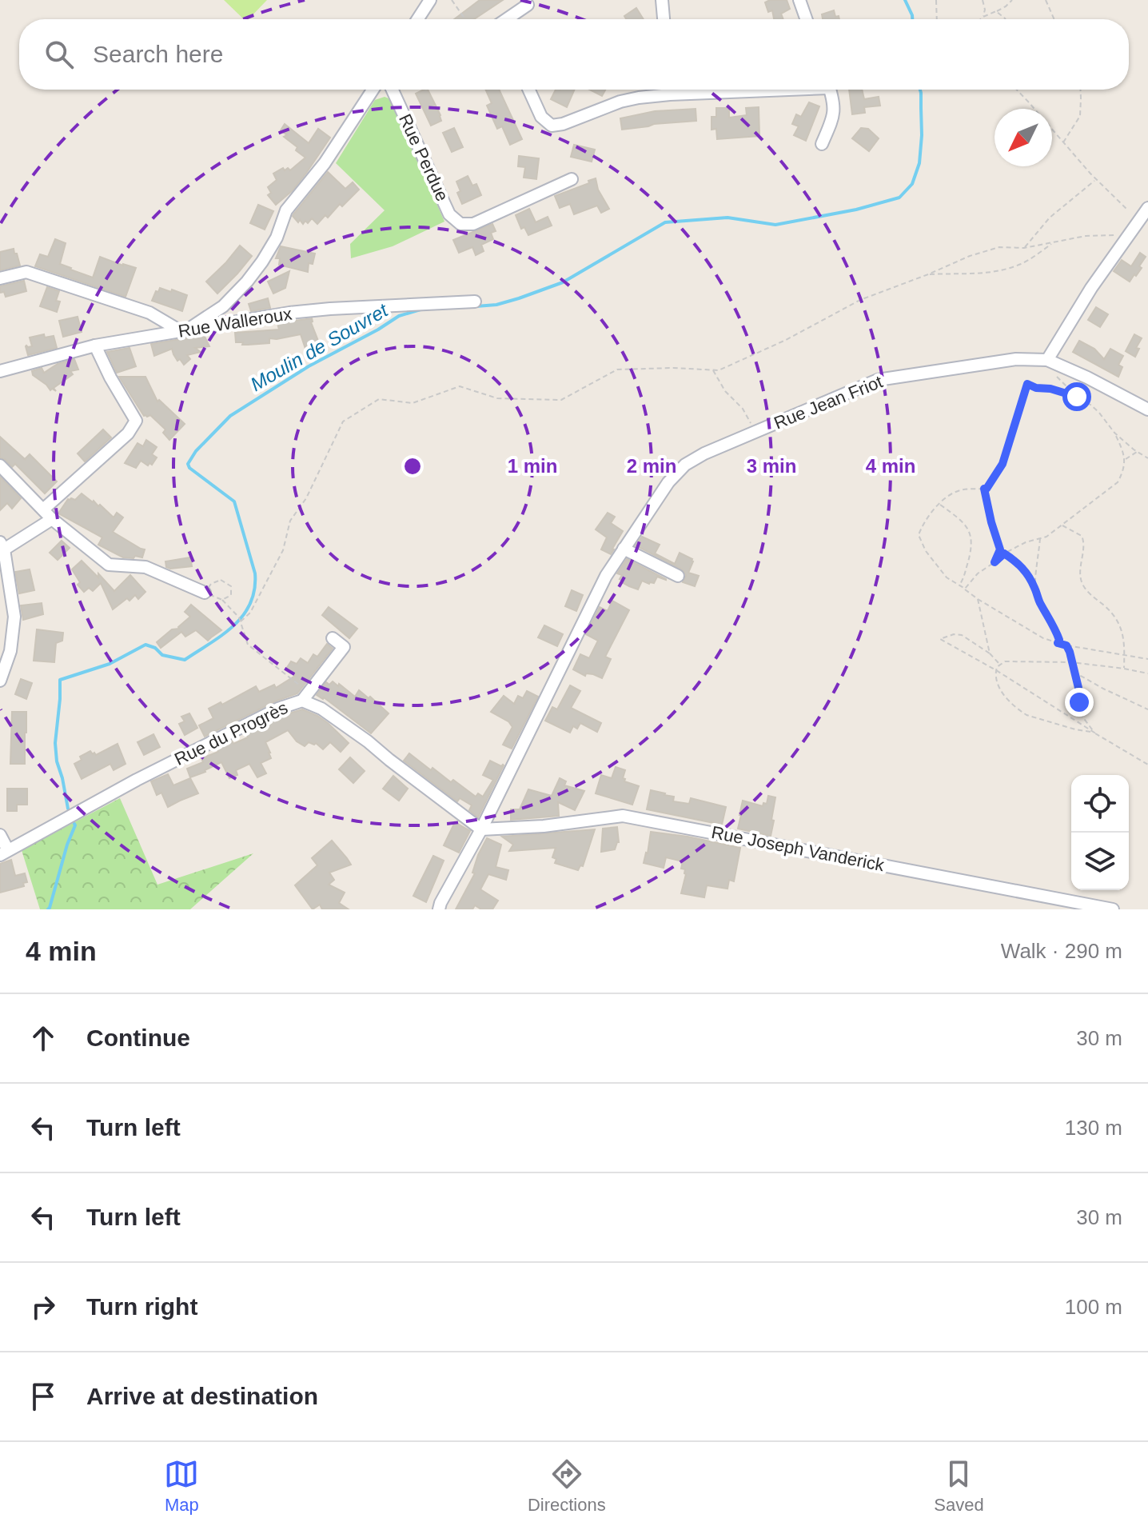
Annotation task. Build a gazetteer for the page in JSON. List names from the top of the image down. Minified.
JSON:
{"streets":{"street":["Rue Perdue","Rue Walleroux","Rue Jean Friot","Rue du Progrès","Rue Joseph Vanderick"]},"crossings":[["Rue Jean Friot","Rue du Progrès"],["Rue Jean Friot","Rue Joseph Vanderick"],["Rue du Progrès","Rue Joseph Vanderick"]],"water":["Moulin de Souvret"],"north":"bottom left","page":{"search":"Search here","heading":["4 min","Walk · 290 m"],"list":[["Continue","30 m"],["Turn left","130 m"],["Turn left","30 m"],["Turn right","100 m"],"Arrive at destination"],"nav":["Map","Directions","Saved"]},"rings":["1 min","2 min","3 min","4 min"]}
